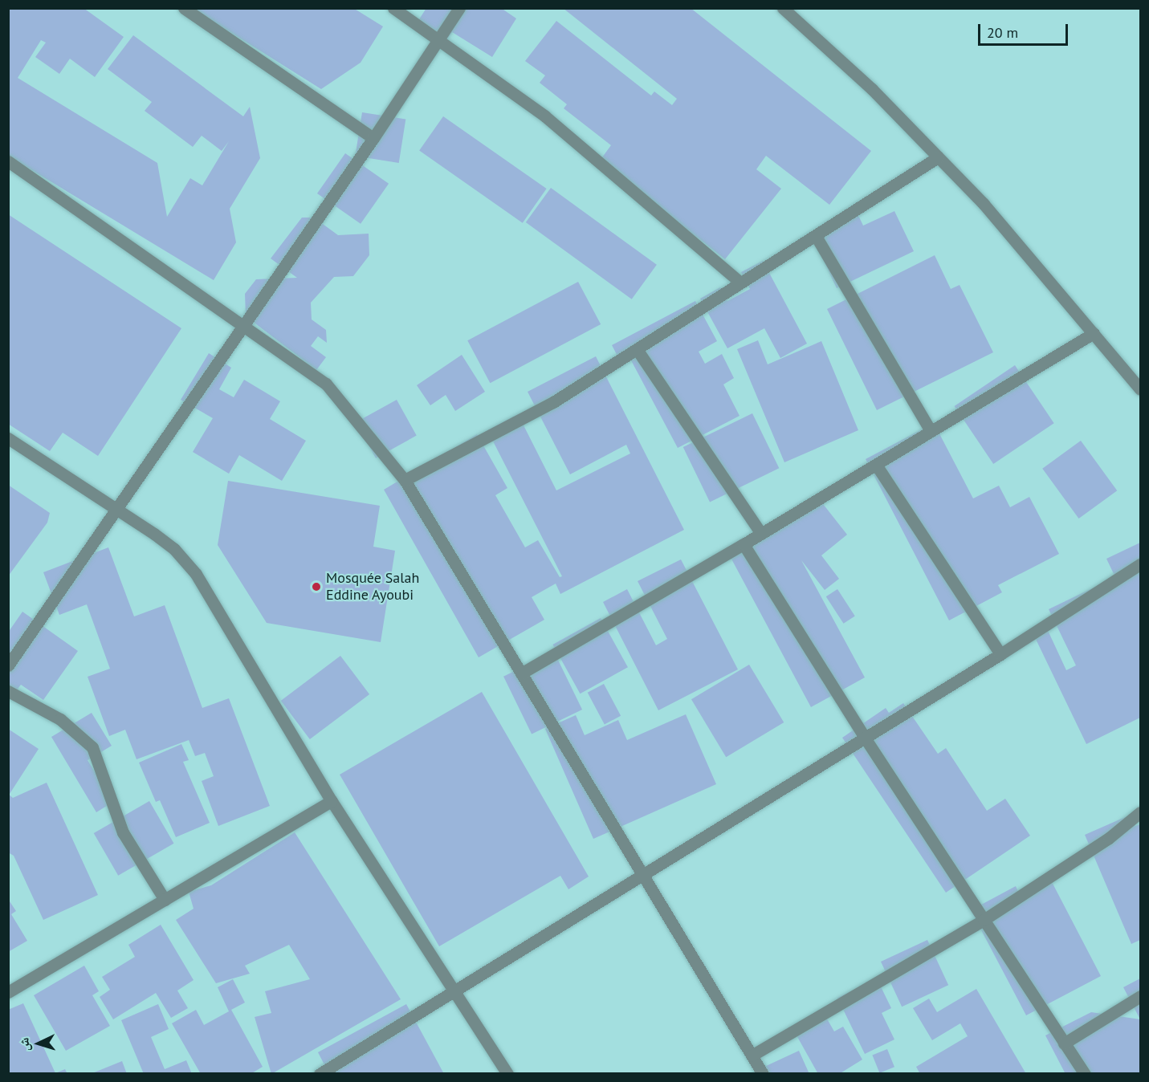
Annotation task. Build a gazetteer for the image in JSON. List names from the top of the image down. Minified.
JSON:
{"places":["Mosquée Salah Eddine Ayoubi"],"scale_bar":"20 m","north":"left"}
